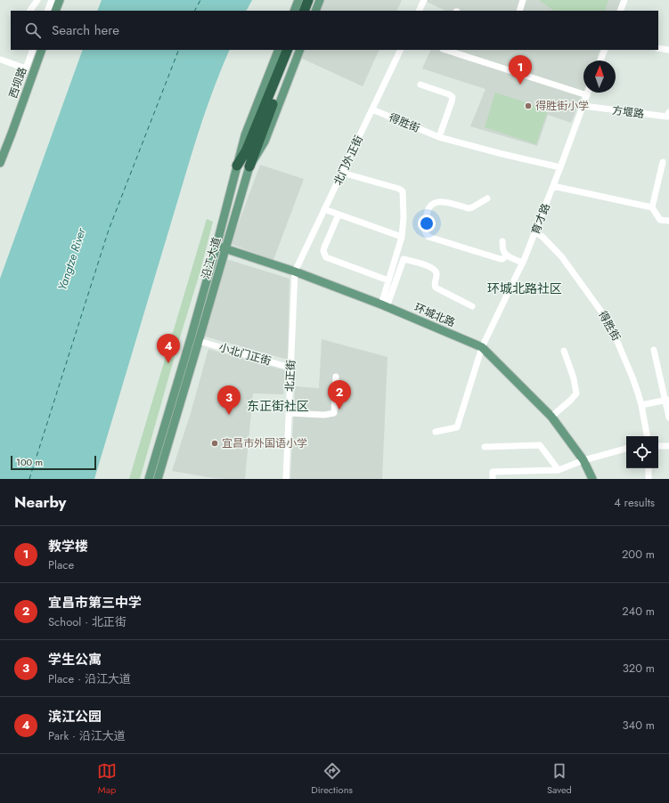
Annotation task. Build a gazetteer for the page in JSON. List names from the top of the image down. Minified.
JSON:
{"streets":{"main road":["西坝路","沿江大道","环城北路"],"street":["方堰路","得胜街","北门外正街","育才路","小北门正街","北正街"]},"crossings":[["方堰路","育才路"],["得胜街","北门外正街"],["得胜街","育才路"],["北门外正街","环城北路"],["北门外正街","北正街"],["育才路","环城北路"],["沿江大道","环城北路"],["沿江大道","小北门正街"],["环城北路","北正街"],["小北门正街","北正街"]],"districts":["环城北路社区","东正街社区"],"water":["Yangtze River"],"places":["得胜街小学","宜昌市外国语小学"],"scale_bar":"100 m","north":"top","page":{"search":"Search here","pins":["1","4","2","3"],"scale":"100 m","heading":["Nearby","4 results"],"list":[{"mark":"1","name":"教学楼","note":"Place","value":"200 m"},{"mark":"2","name":"宜昌市第三中学","note":"School · 北正街","value":"240 m"},{"mark":"3","name":"学生公寓","note":"Place · 沿江大道","value":"320 m"},{"mark":"4","name":"滨江公园","note":"Park · 沿江大道","value":"340 m"}],"nav":["Map","Directions","Saved"]}}
